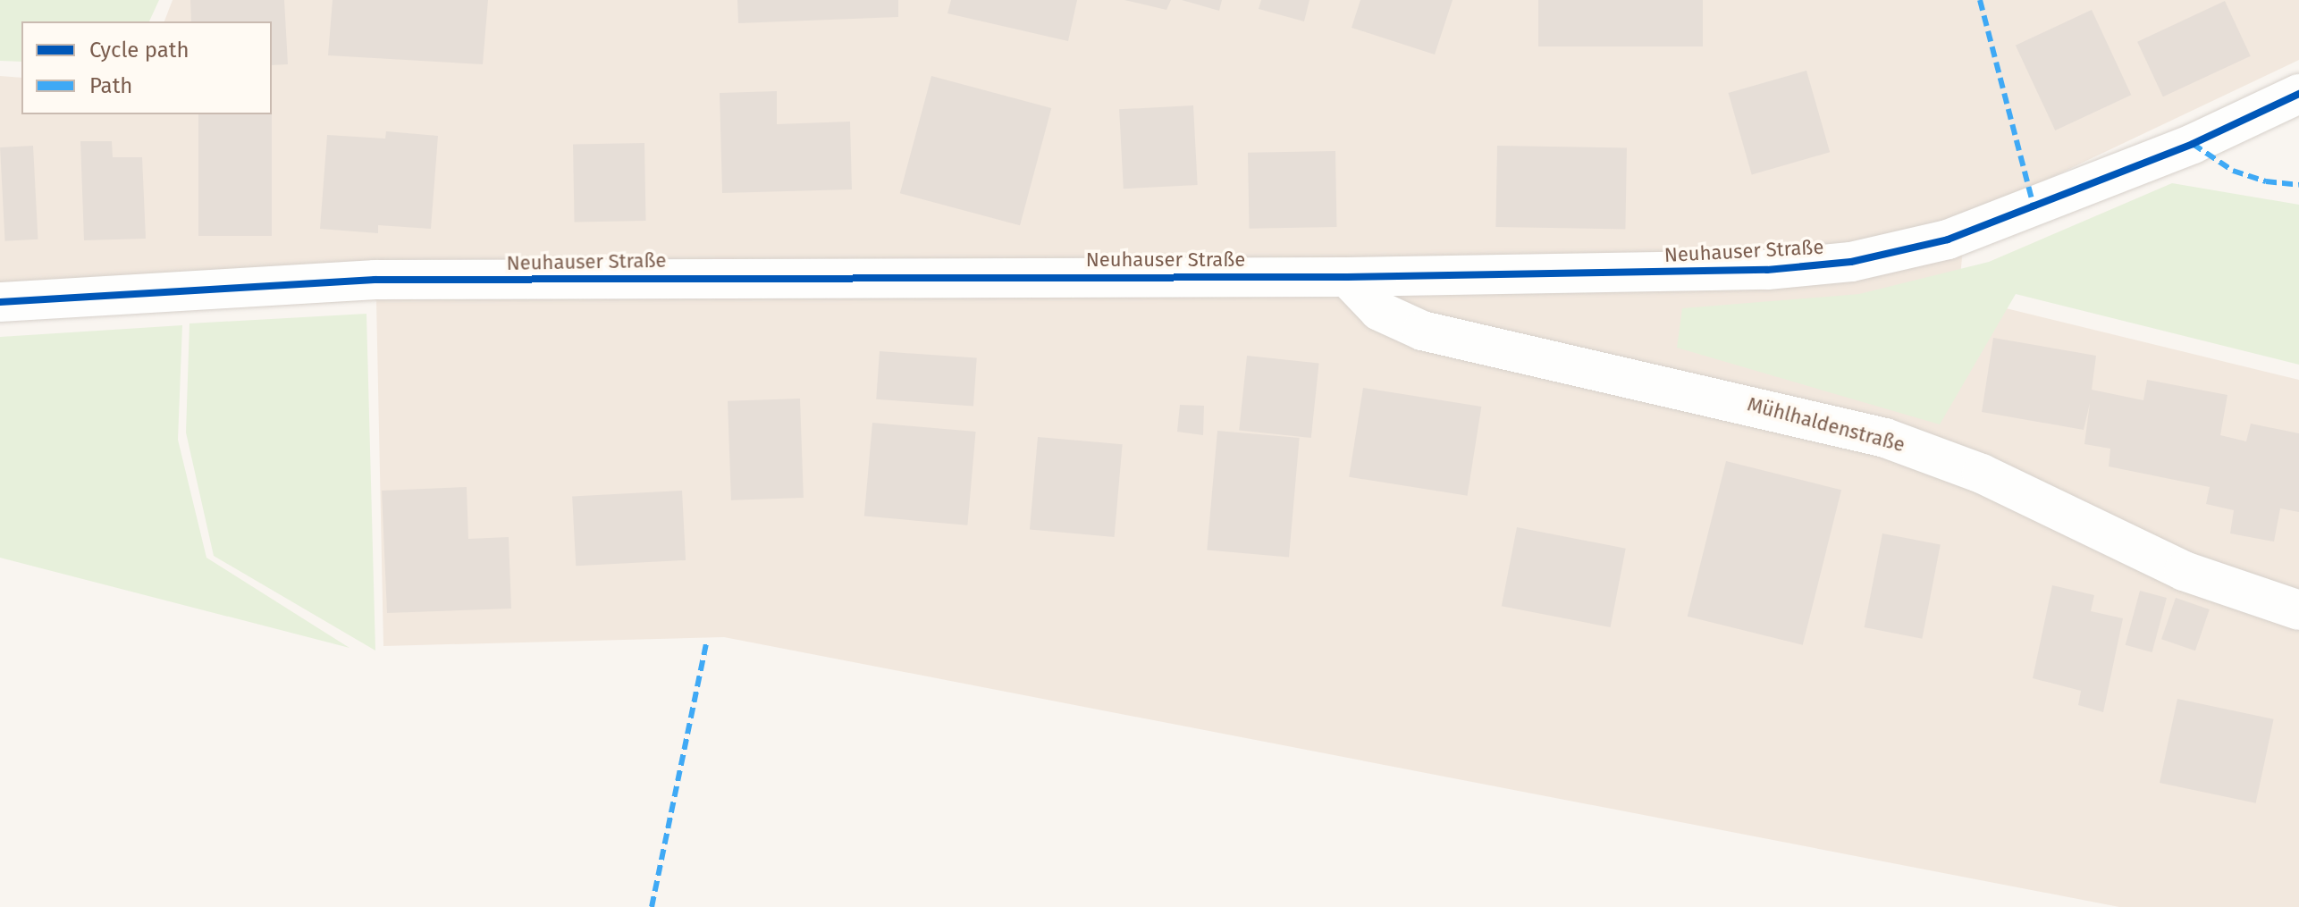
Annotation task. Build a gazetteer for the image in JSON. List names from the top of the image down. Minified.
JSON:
{"streets":{"street":["Neuhauser Straße","Mühlhaldenstraße"]},"crossings":[["Neuhauser Straße","Mühlhaldenstraße"]],"legend":["Cycle path","Path"]}
